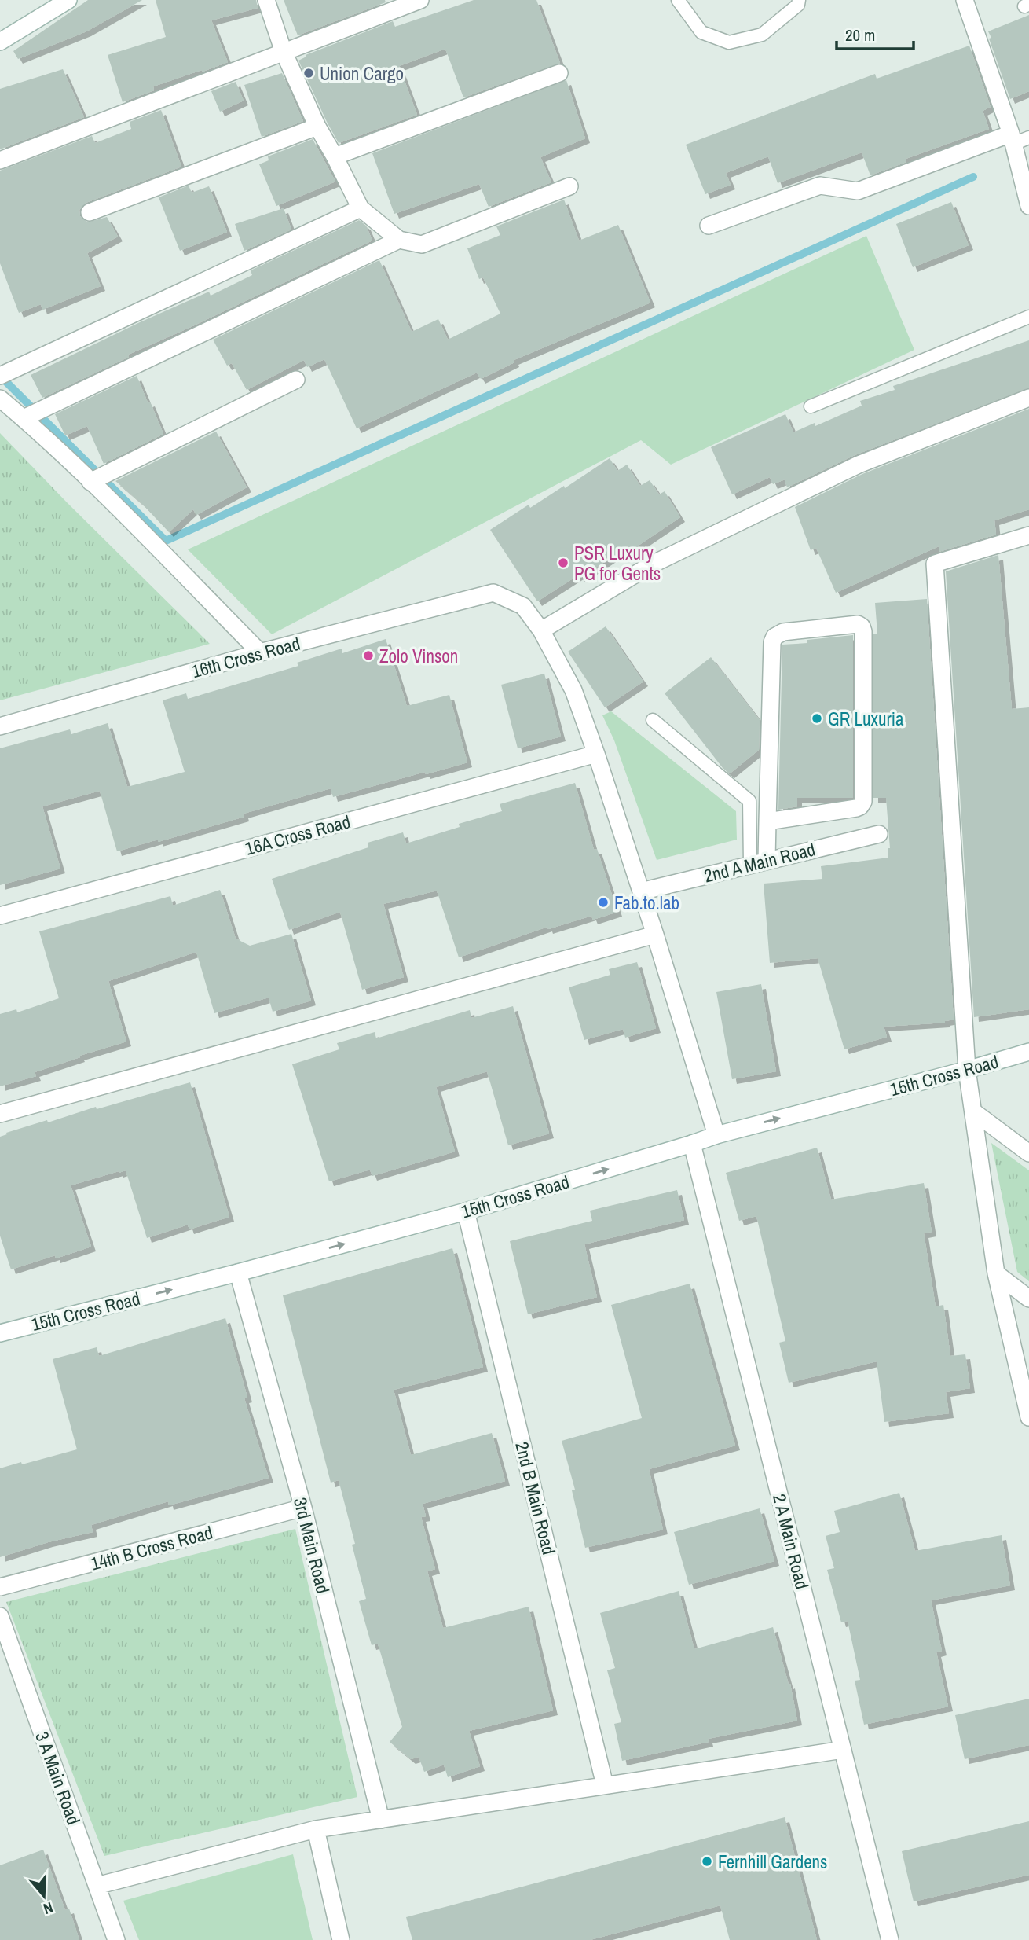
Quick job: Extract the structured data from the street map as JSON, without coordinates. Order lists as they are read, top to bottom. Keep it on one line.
{"streets":{"street":["16th Cross Road","16A Cross Road","2nd A Main Road","15th Cross Road","2nd B Main Road","2 A Main Road","3rd Main Road","14th B Cross Road","3 A Main Road"]},"crossings":[["15th Cross Road","2nd B Main Road"],["15th Cross Road","2 A Main Road"],["15th Cross Road","3rd Main Road"],["3rd Main Road","14th B Cross Road"]],"one_way":["15th Cross Road"],"places":["Union Cargo","PSR Luxury PG for Gents","Zolo Vinson","GR Luxuria","Fab.to.lab","Fernhill Gardens"],"scale_bar":"20 m","north":"bottom"}
